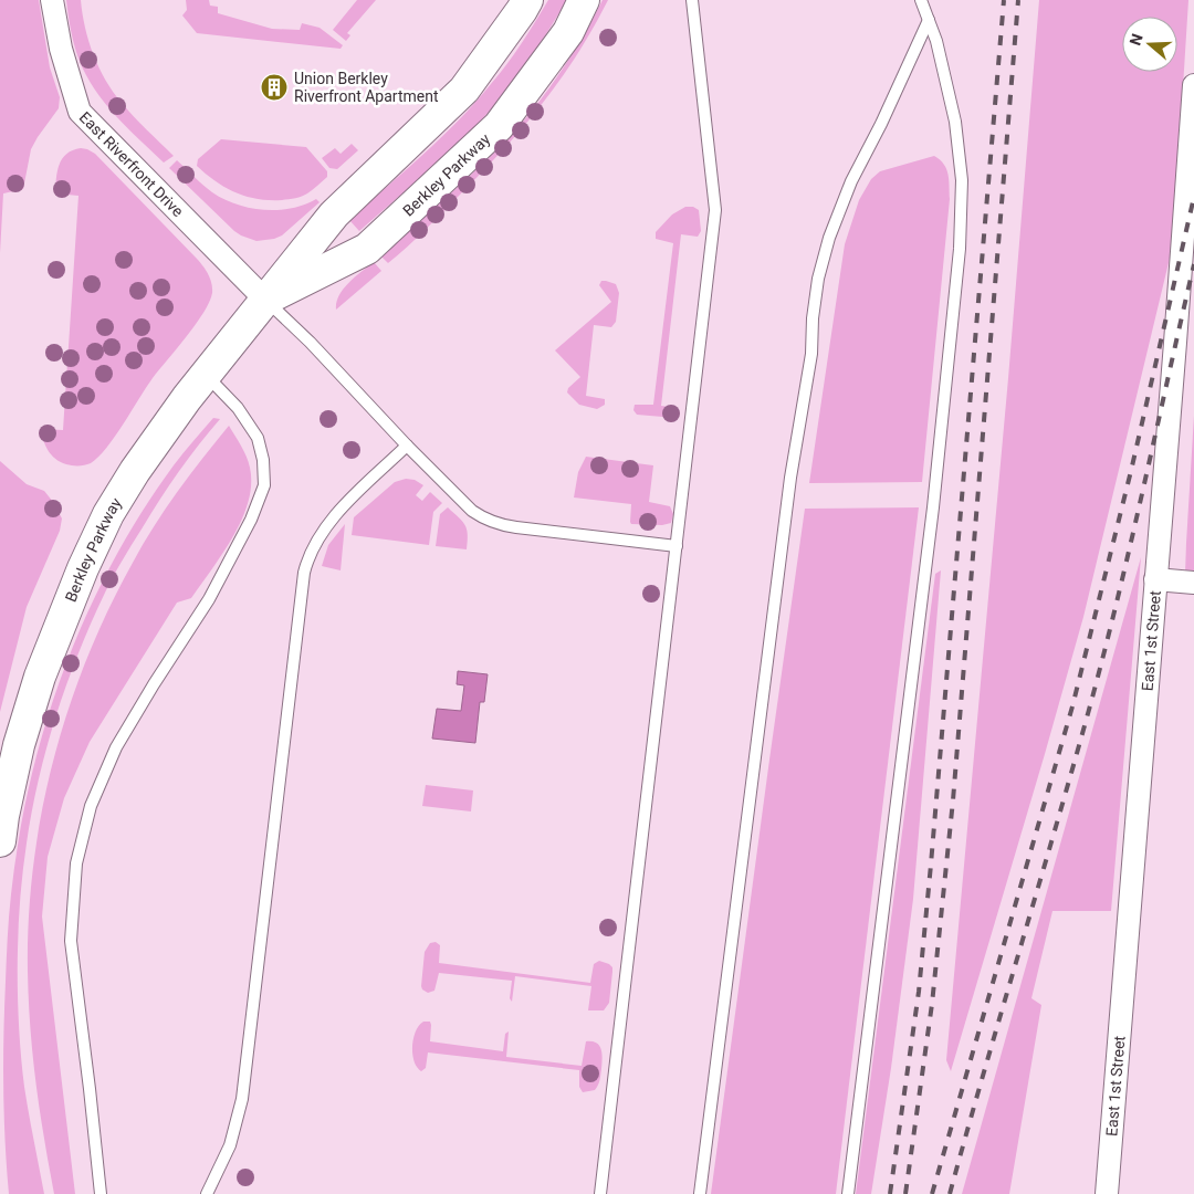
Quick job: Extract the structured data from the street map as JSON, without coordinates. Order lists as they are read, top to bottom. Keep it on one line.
{"streets":{"main road":["Berkley Parkway"],"street":["East Riverfront Drive","East 1st Street"]},"crossings":[["East Riverfront Drive","Berkley Parkway"]],"places":{"building":["Union Berkley Riverfront Apartment"]},"north":"left"}
